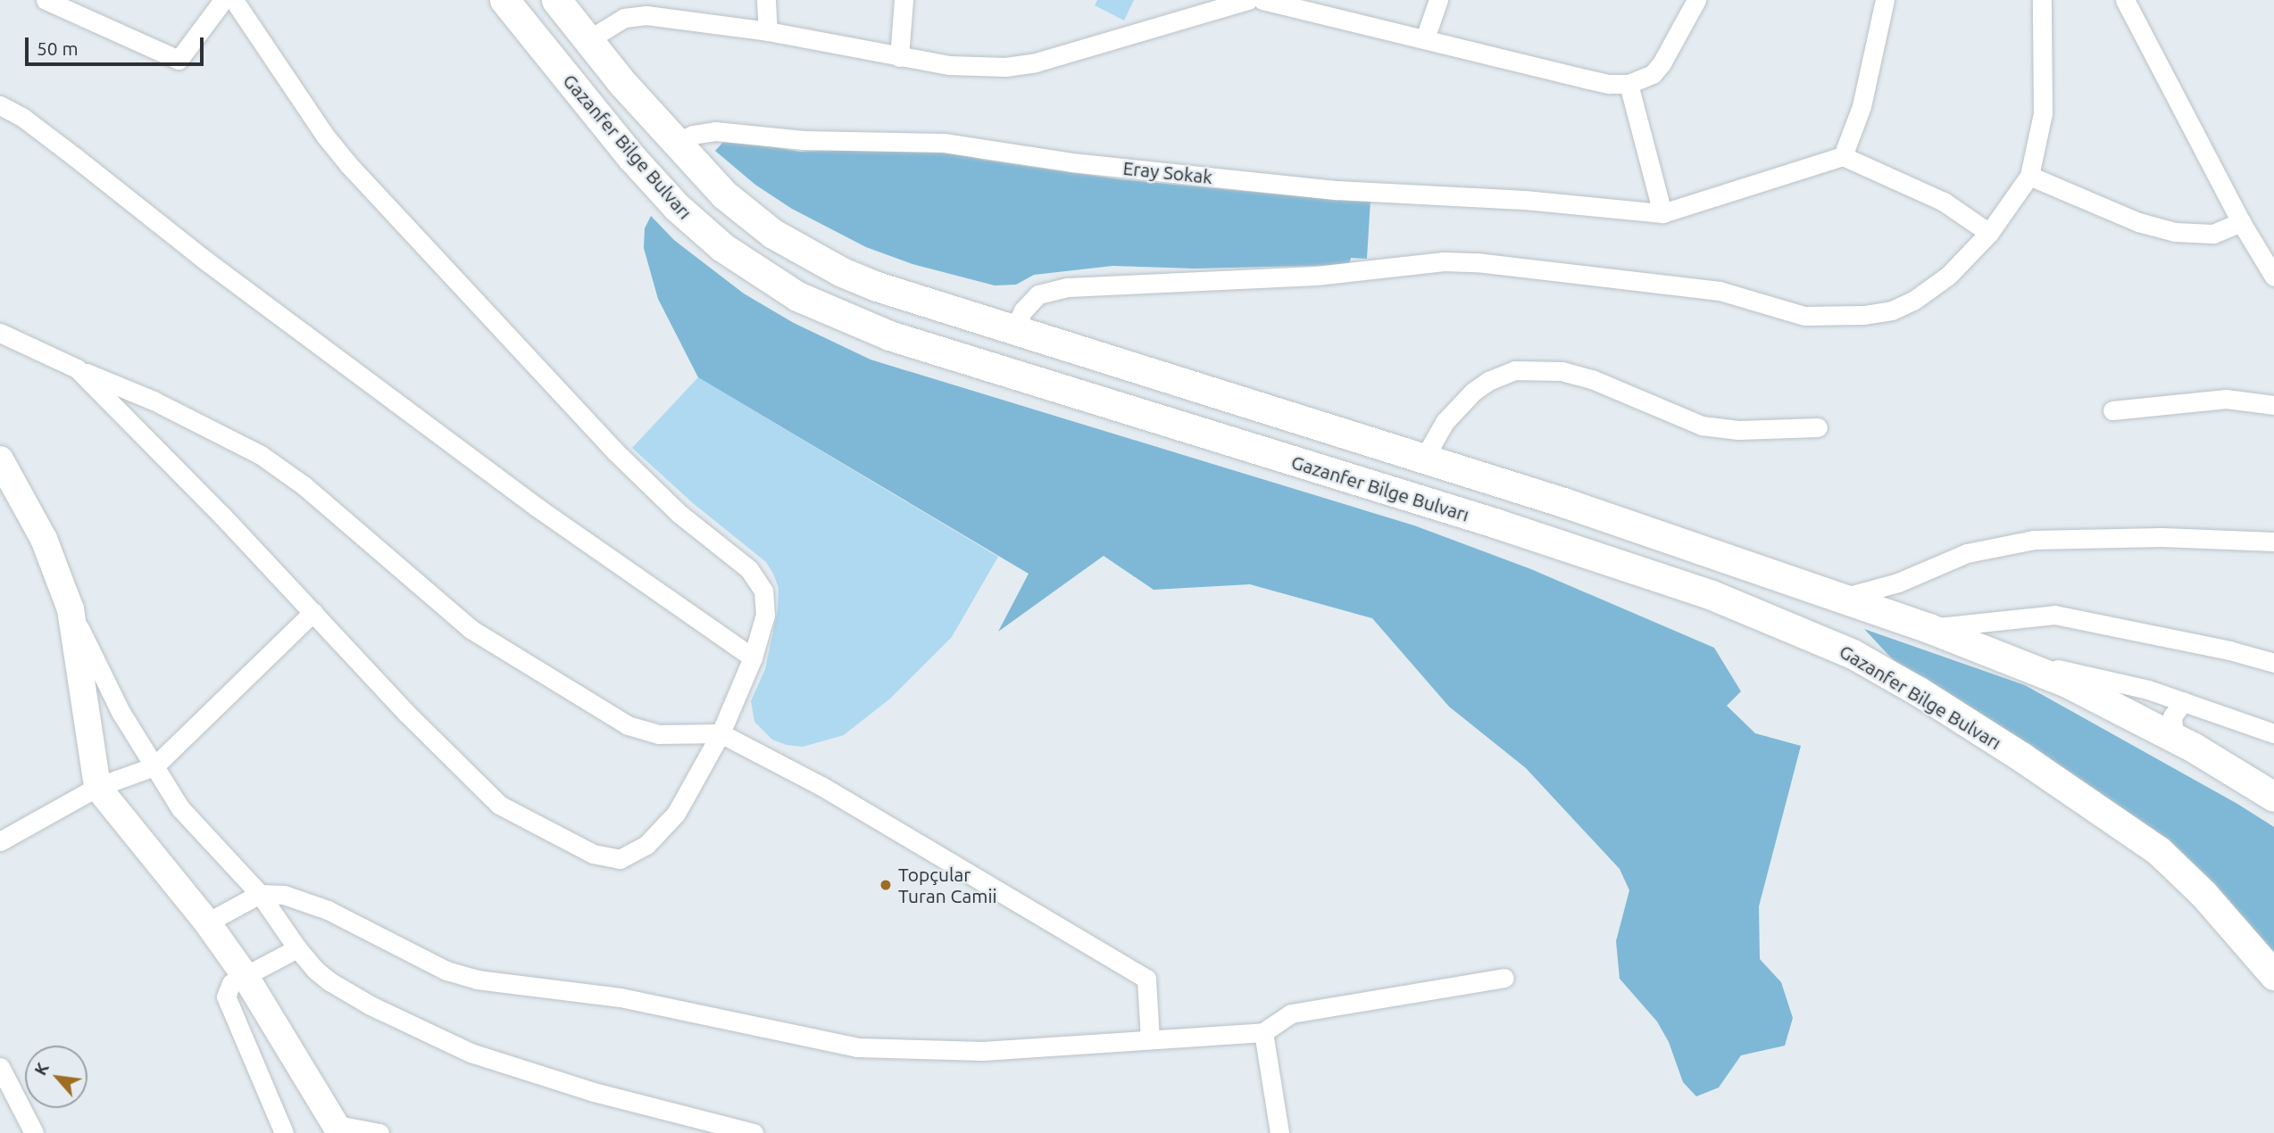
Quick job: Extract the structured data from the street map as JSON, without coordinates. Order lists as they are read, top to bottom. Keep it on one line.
{"streets":{"main road":["Gazanfer Bilge Bulvarı"],"street":["Eray Sokak"]},"crossings":[["Gazanfer Bilge Bulvarı","Eray Sokak"]],"places":["Topçular Turan Camii"],"scale_bar":"50 m","north":"top left"}
